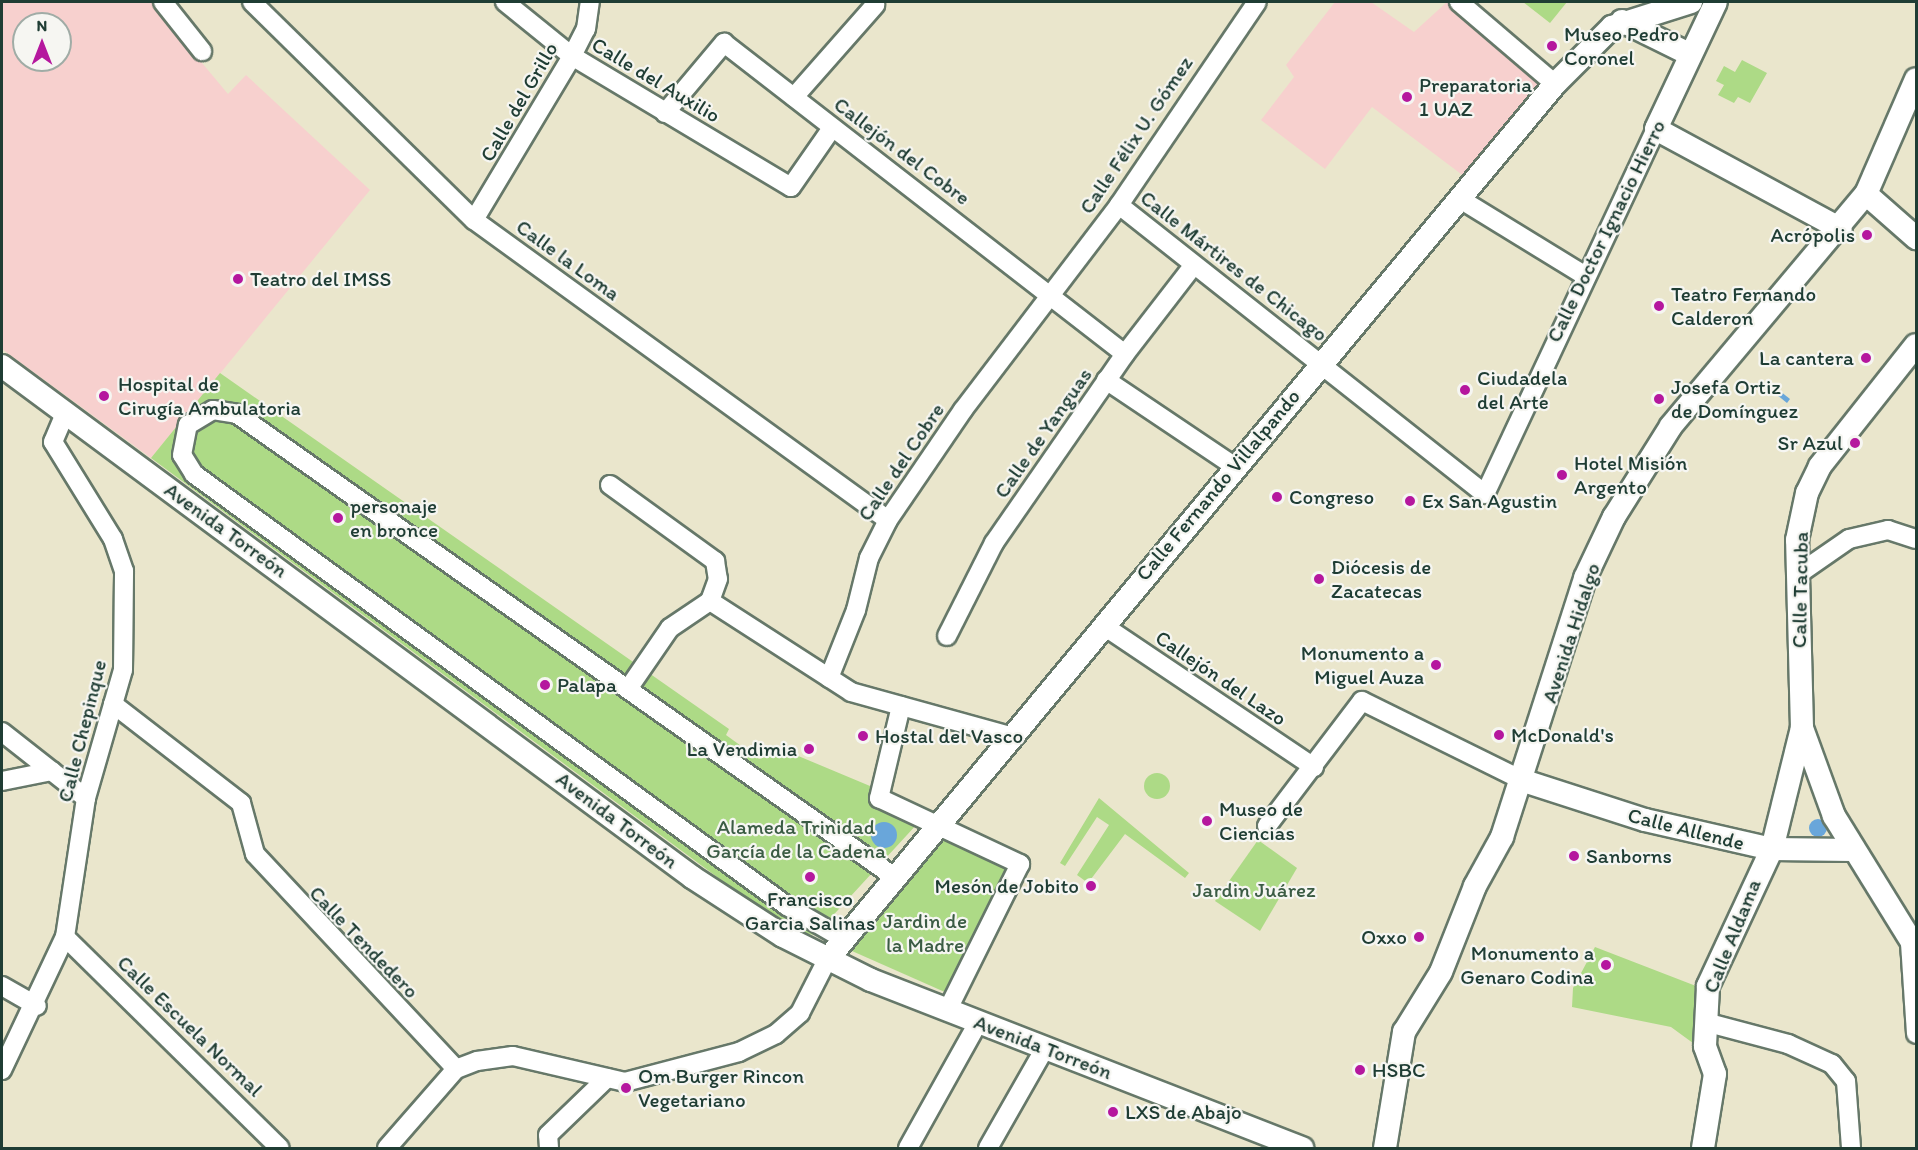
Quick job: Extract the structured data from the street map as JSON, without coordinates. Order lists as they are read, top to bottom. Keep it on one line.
{"streets":{"street":["Calle del Auxilio","Calle del Grillo","Calle Félix U. Gómez","Callejón del Cobre","Calle Doctor Ignacio Hierro","Calle la Loma","Calle Mártires de Chicago","Calle de Yanguas","Calle del Cobre","Calle Fernando Villalpando","Avenida Torreón","Calle Tacuba","Avenida Hidalgo","Callejón del Lazo","Calle Chepinque","Calle Allende","Calle Aldama","Calle Tendedero","Calle Escuela Normal"]},"crossings":[["Calle del Auxilio","Calle del Grillo"],["Calle del Auxilio","Callejón del Cobre"],["Calle del Grillo","Calle la Loma"],["Calle Félix U. Gómez","Callejón del Cobre"],["Calle Félix U. Gómez","Calle Mártires de Chicago"],["Calle Félix U. Gómez","Calle del Cobre"],["Callejón del Cobre","Calle de Yanguas"],["Callejón del Cobre","Calle del Cobre"],["Calle Doctor Ignacio Hierro","Calle Mártires de Chicago"],["Calle la Loma","Calle del Cobre"],["Calle Mártires de Chicago","Calle de Yanguas"],["Calle Mártires de Chicago","Calle Fernando Villalpando"],["Calle Fernando Villalpando","Avenida Torreón"],["Calle Fernando Villalpando","Callejón del Lazo"],["Avenida Torreón","Calle Chepinque"],["Calle Tacuba","Calle Aldama"],["Avenida Hidalgo","Calle Allende"],["Calle Chepinque","Calle Tendedero"],["Calle Chepinque","Calle Escuela Normal"],["Calle Allende","Calle Aldama"]],"parks":["Alameda Trinidad García de la Cadena","Jardin Juárez","Jardin de la Madre"],"places":["Museo Pedro Coronel","Preparatoria 1 UAZ","Acrópolis","Teatro del IMSS","Teatro Fernando Calderon","La cantera","Ciudadela del Arte","Hospital de Cirugía Ambulatoria","Josefa Ortiz de Domínguez","Sr Azul","Hotel Misión Argento","Congreso","Ex San Agustin","personaje en bronce","Diócesis de Zacatecas","Monumento a Miguel Auza","Palapa","McDonald's","Hostal del Vasco","La Vendimia","Museo de Ciencias","Sanborns","Francisco Garcia Salinas","Mesón de Jobito","Oxxo","Monumento a Genaro Codina","HSBC","Om Burger Rincon Vegetariano","LXS de Abajo"],"north":"top"}
